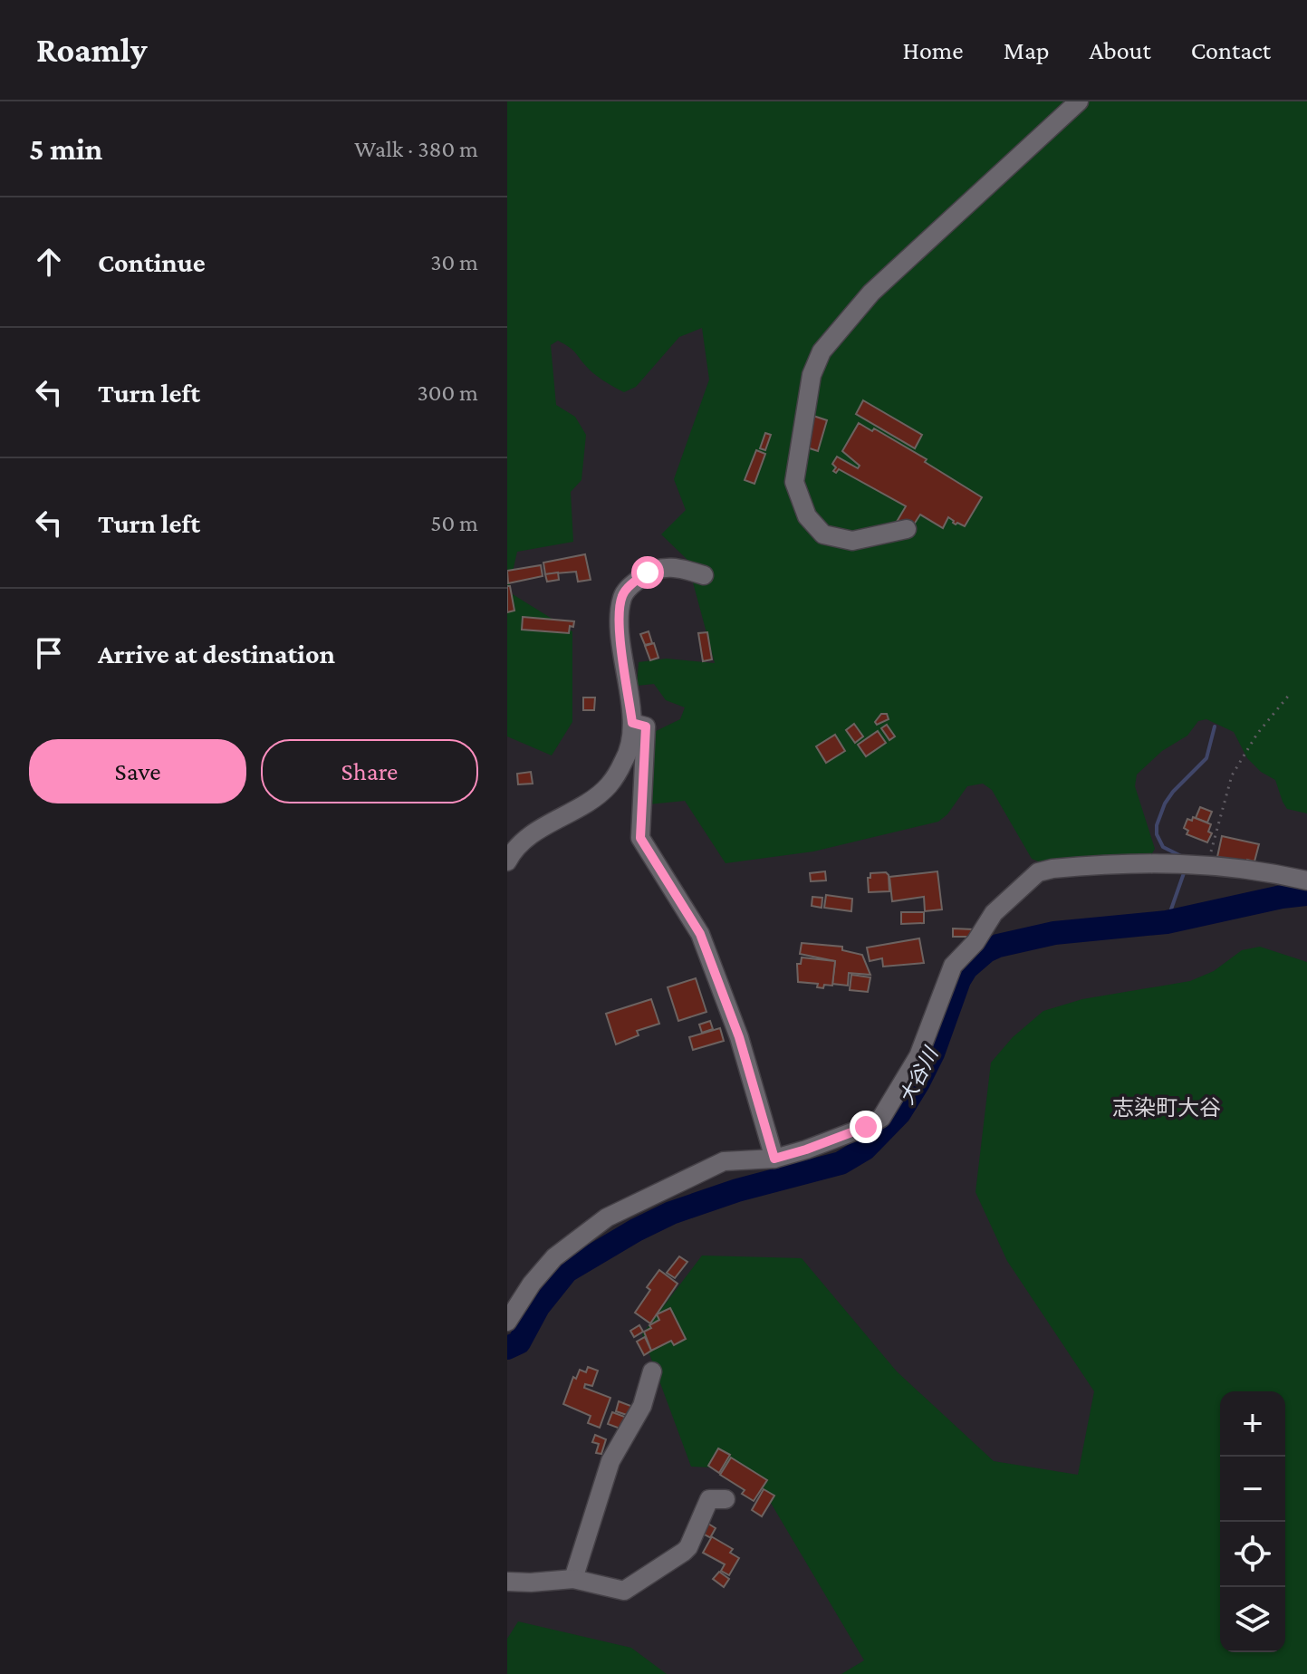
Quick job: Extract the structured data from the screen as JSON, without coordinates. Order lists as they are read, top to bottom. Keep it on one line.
{"districts":["志染町大谷"],"water":["大谷川"],"page":{"header":"Roamly","nav":["Home","Map","About","Contact"],"heading":["5 min","Walk · 380 m"],"list":[["Continue","30 m"],["Turn left","300 m"],["Turn left","50 m"],"Arrive at destination"],"buttons":["Save","Share"],"map_buttons":["+","−"]}}
